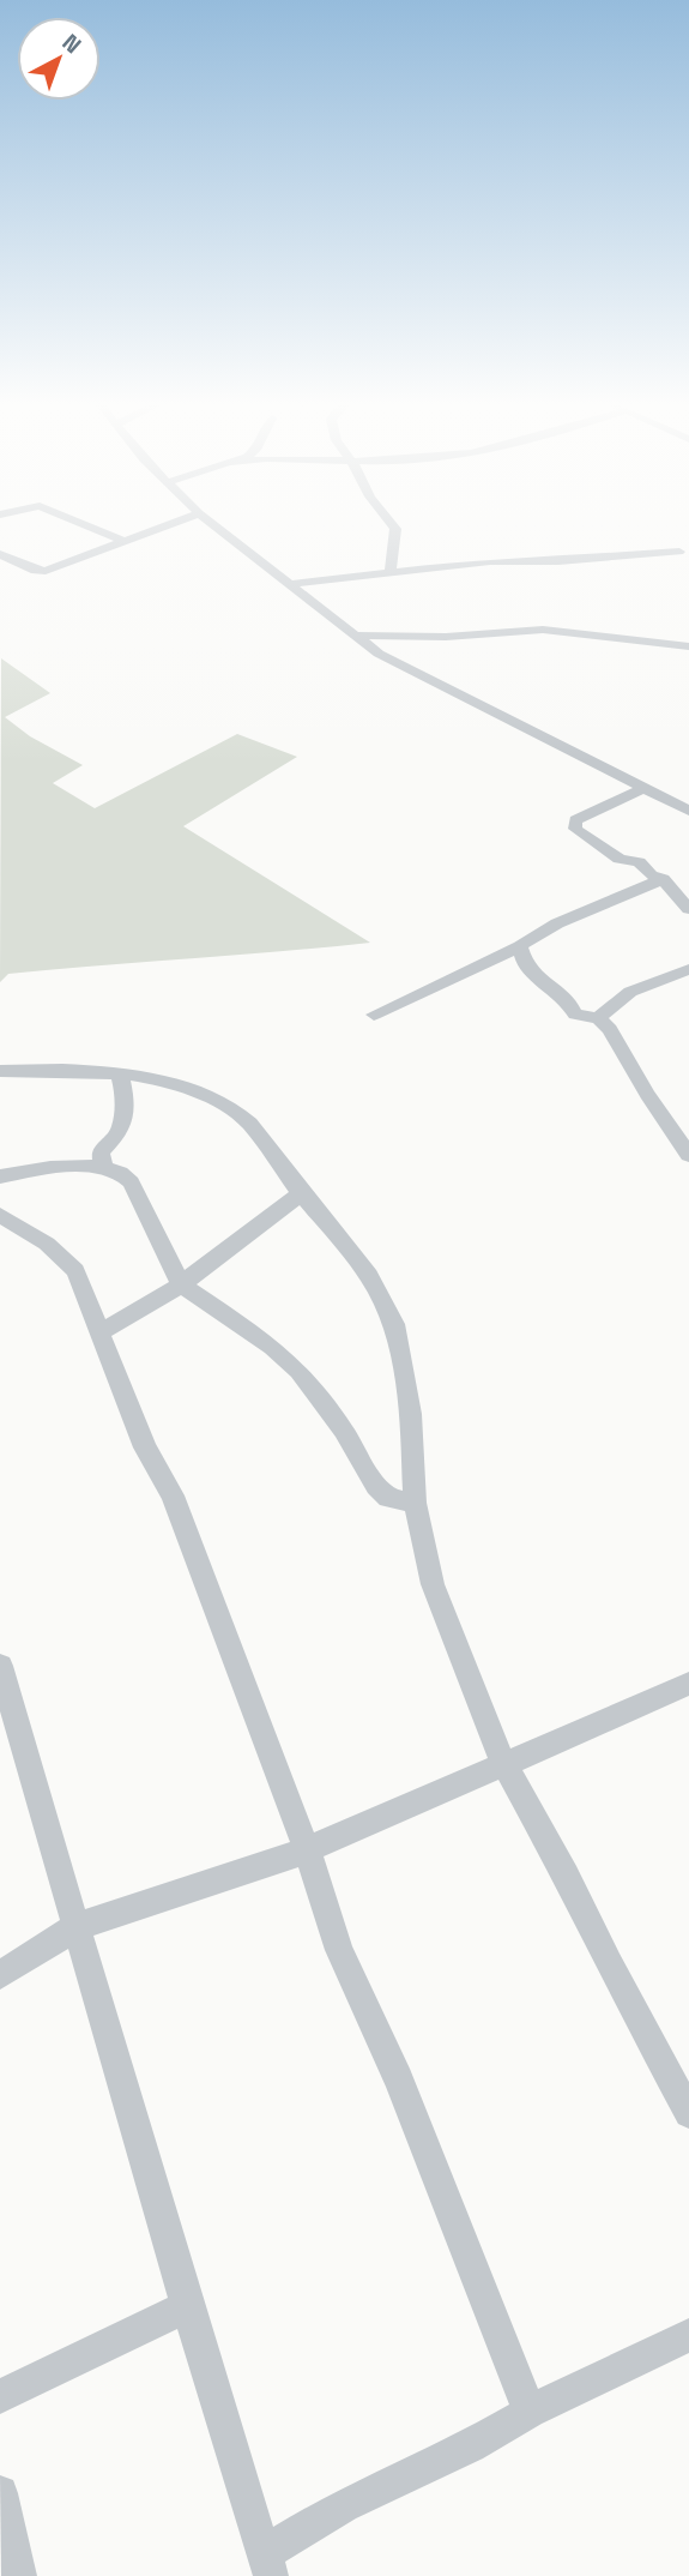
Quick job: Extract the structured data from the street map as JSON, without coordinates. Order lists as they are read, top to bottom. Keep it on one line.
{"north":"top right"}
